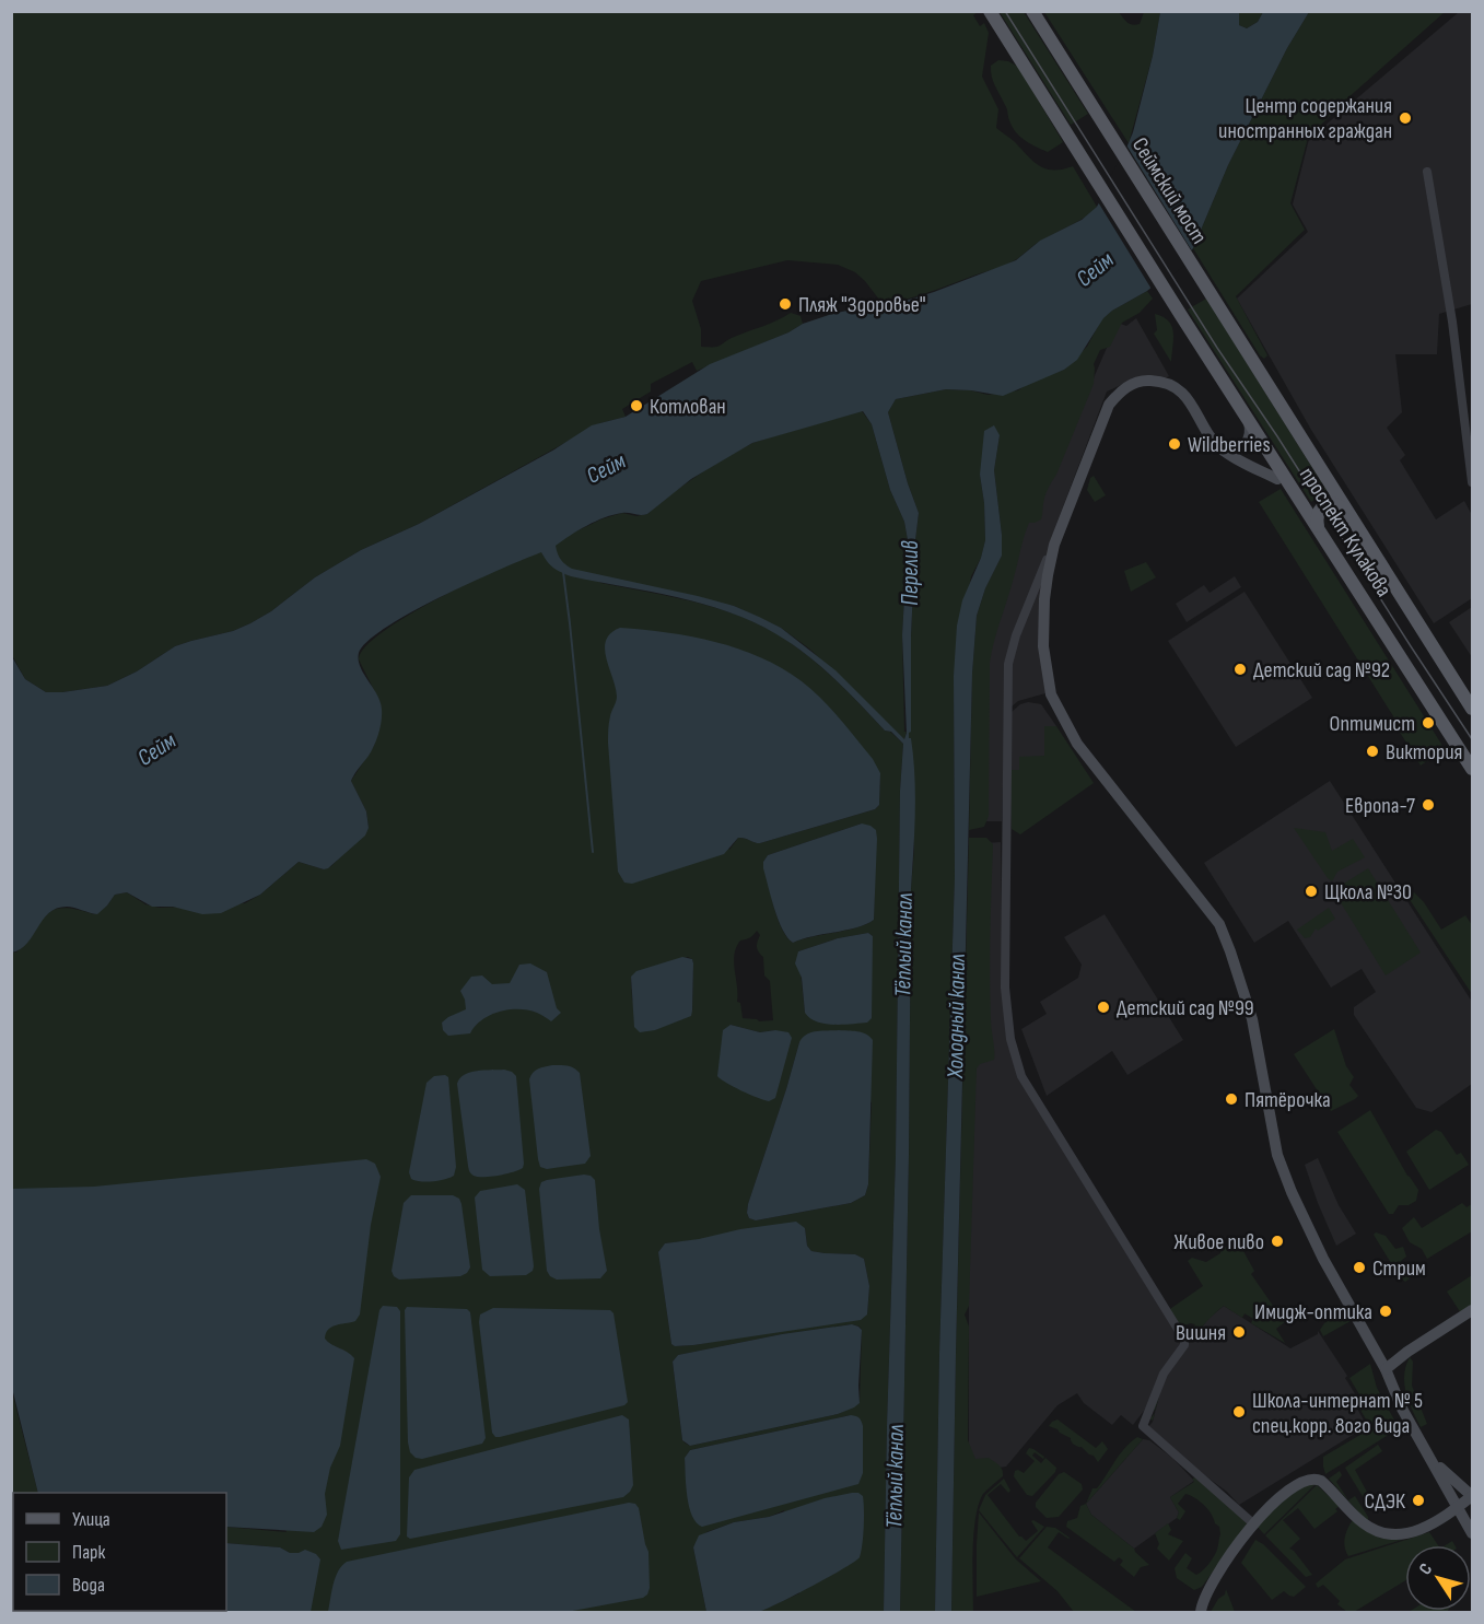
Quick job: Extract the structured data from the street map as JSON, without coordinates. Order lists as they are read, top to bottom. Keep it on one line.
{"streets":{"main road":["Сеймский мост","проспект Кулакова"]},"crossings":[["Сеймский мост","проспект Кулакова"]],"water":["Сейм","Перелив","Тёплый канал","Холодный канал"],"places":["Центр содержания иностранных граждан","Пляж \"Здоровье\"","Котлован","Wildberries","Детский сад №92","Оптимист","Виктория","Европа-7","Щкола №30","Детский сад №99","Пятёрочка","Живое пиво","Стрим","Имидж-оптика","Вишня","Школа-интернат № 5 спец.корр. 8ого вида","СДЭК"],"legend":["Улица","Парк","Вода"],"north":"top left"}
